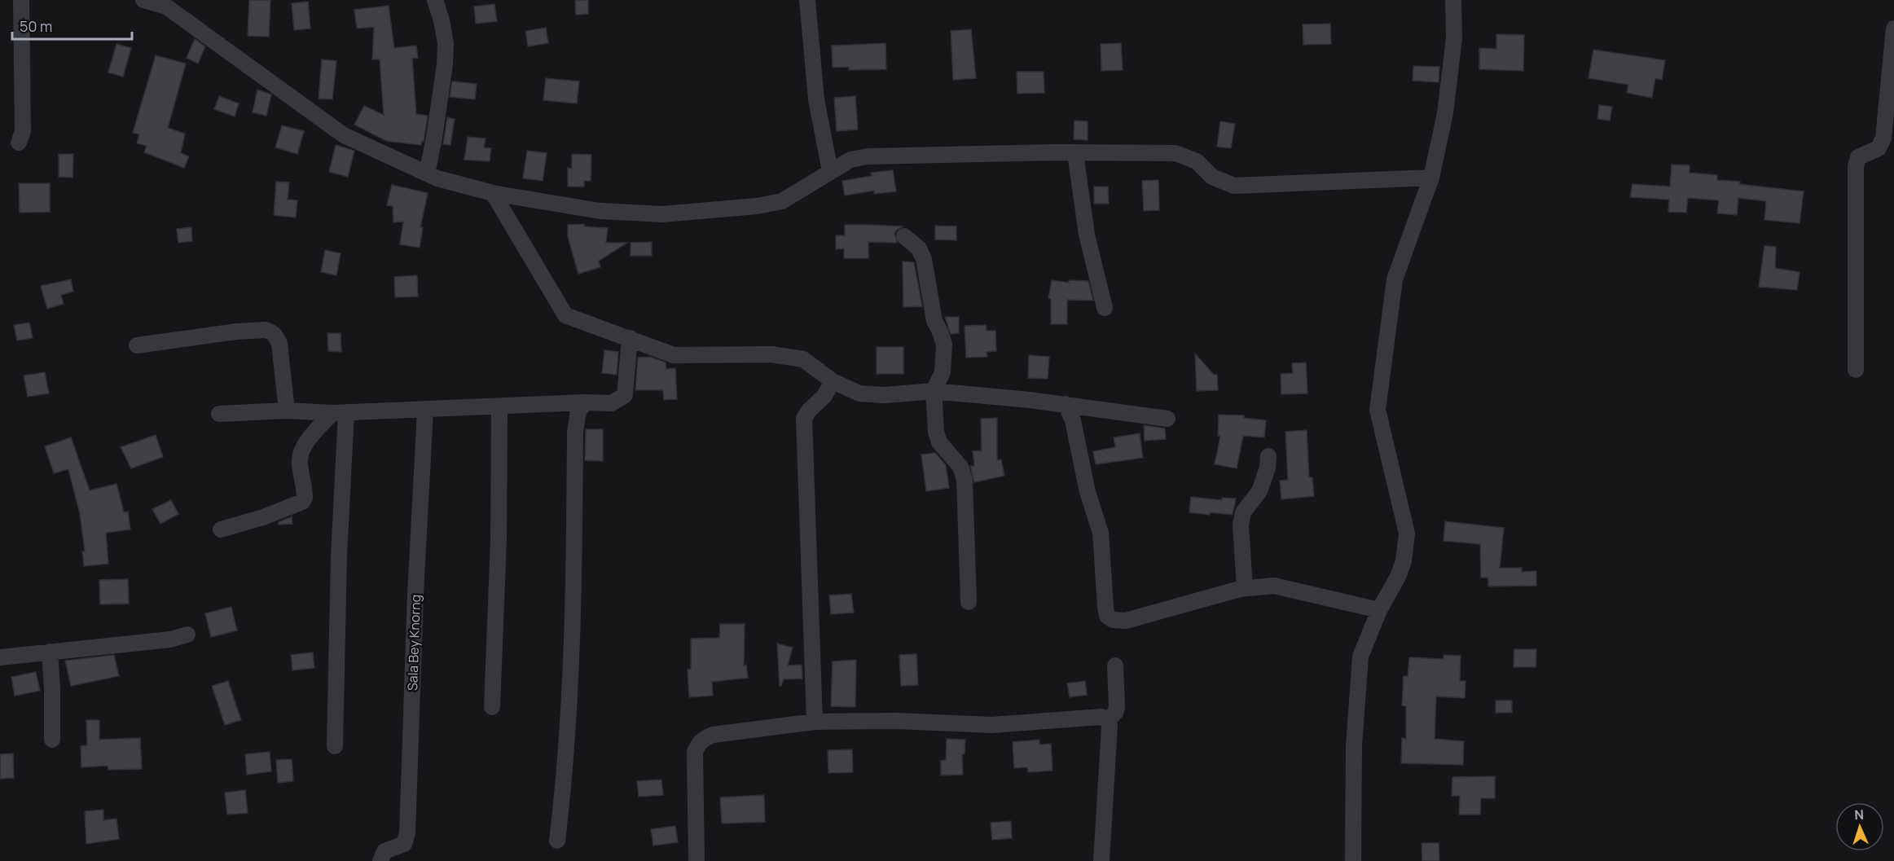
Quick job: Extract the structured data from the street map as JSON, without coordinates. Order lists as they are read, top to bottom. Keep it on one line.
{"streets":{"street":["Sala Bey Knorng"]},"scale_bar":"50 m","north":"top"}
